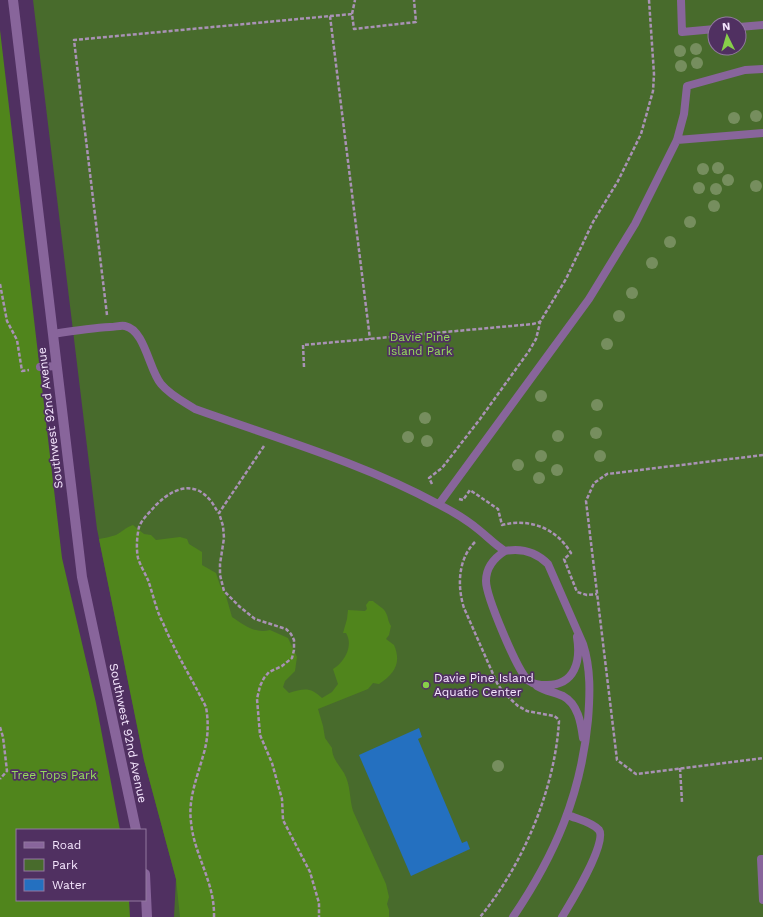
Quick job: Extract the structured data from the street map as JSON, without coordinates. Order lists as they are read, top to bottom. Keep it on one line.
{"streets":{"street":["Southwest 92nd Avenue"]},"parks":["Davie Pine Island Park","Tree Tops Park"],"places":["Davie Pine Island Aquatic Center"],"legend":["Road","Park","Water"],"north":"top"}
